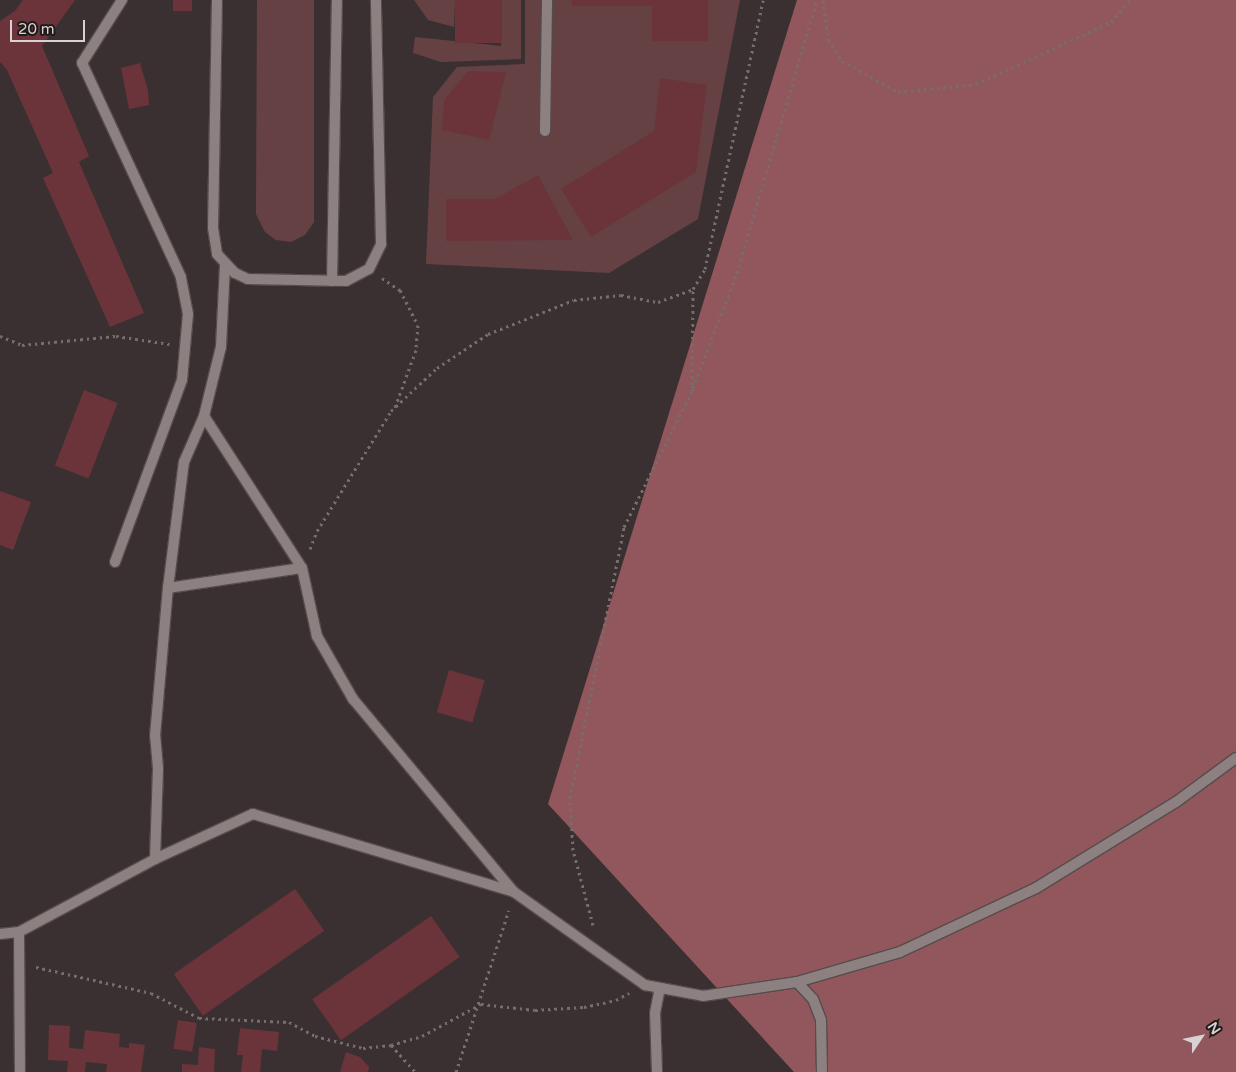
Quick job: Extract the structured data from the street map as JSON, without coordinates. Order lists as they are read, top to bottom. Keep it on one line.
{"scale_bar":"20 m","north":"top right"}
